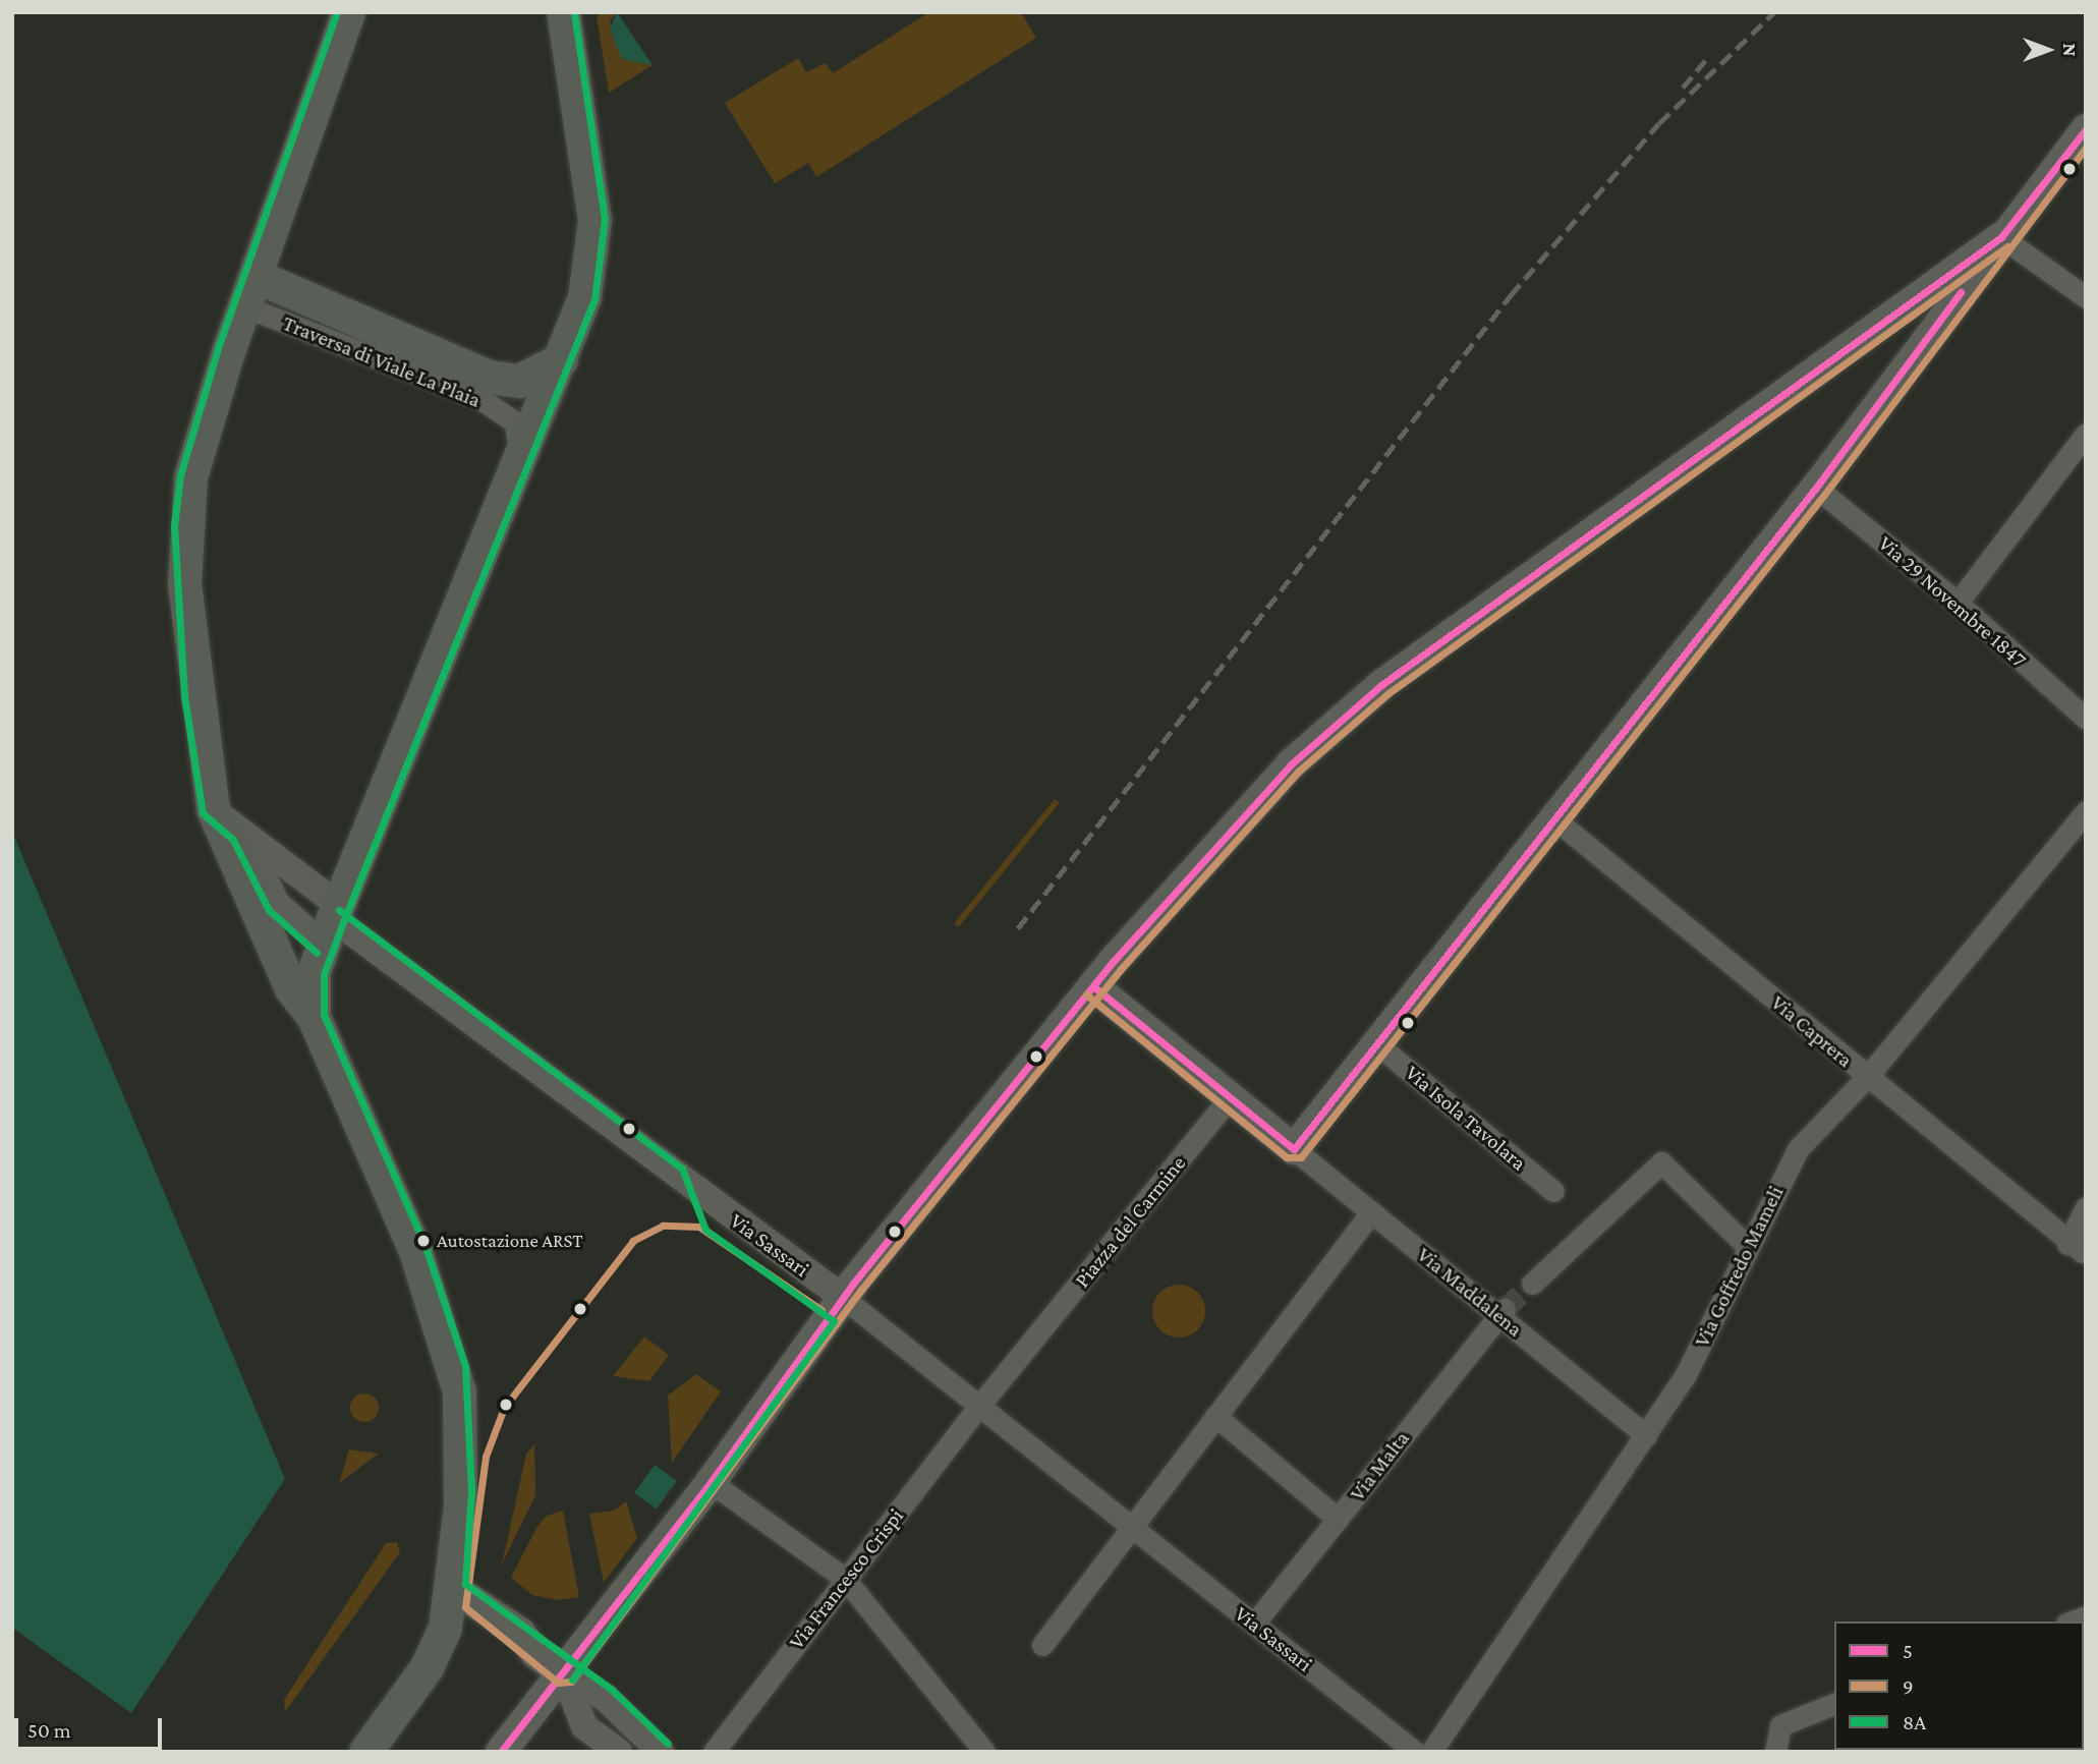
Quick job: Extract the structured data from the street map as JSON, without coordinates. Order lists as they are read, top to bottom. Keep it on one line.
{"streets":{"main road":["Traversa di Viale La Plaia"],"street":["Via 29 Novembre 1847","Via Caprera","Via Isola Tavolara","Piazza del Carmine","Via Sassari","Via Goffredo Mameli","Via Maddalena","Via Malta","Via Francesco Crispi"]},"crossings":[["Via Caprera","Via Goffredo Mameli"],["Piazza del Carmine","Via Sassari"],["Piazza del Carmine","Via Francesco Crispi"],["Via Sassari","Via Malta"],["Via Sassari","Via Francesco Crispi"],["Via Goffredo Mameli","Via Maddalena"],["Via Maddalena","Via Malta"]],"places":["Autostazione ARST"],"lines":["transit line 8A","transit line 5","transit line 9"],"legend":["5","9","8A"],"scale_bar":"50 m","north":"right"}
